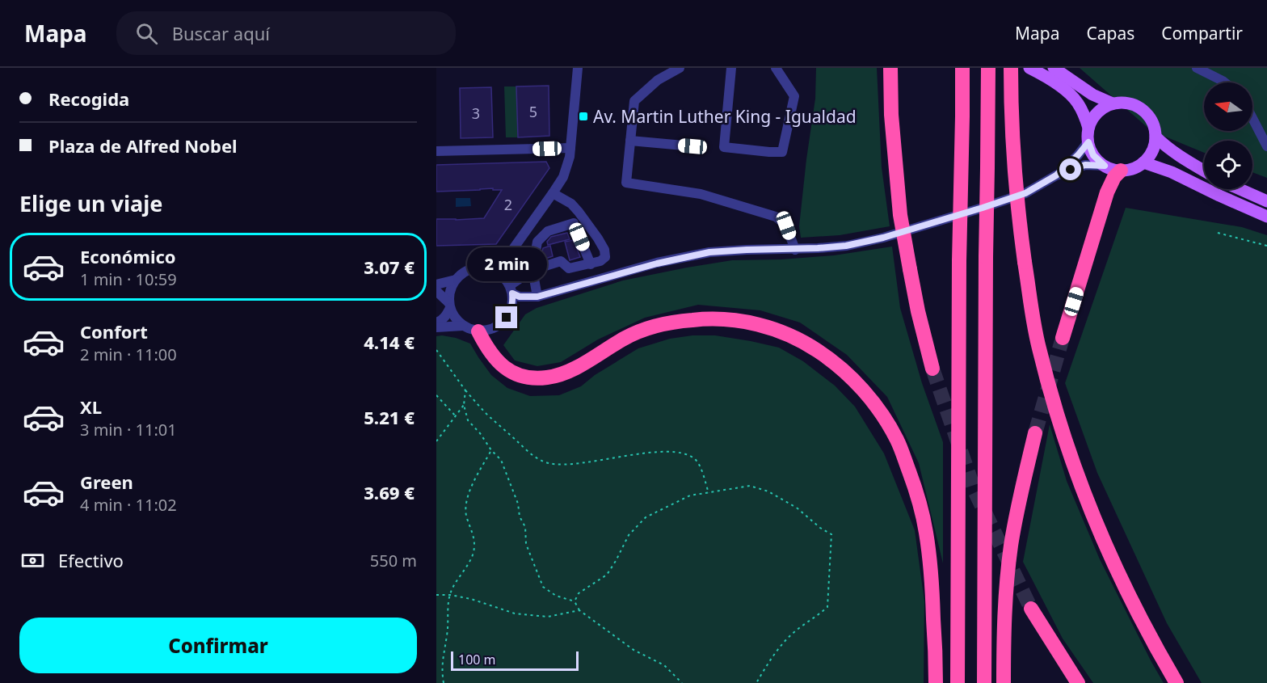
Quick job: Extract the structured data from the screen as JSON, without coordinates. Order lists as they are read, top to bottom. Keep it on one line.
{"places":{"transit":["Av. Martin Luther King - Igualdad"]},"house_numbers":["5","3","2"],"scale_bar":"100 m","north":"left","page":{"header":"Mapa","search":"Buscar aquí","nav":["Mapa","Capas","Compartir"],"banner":["Recogida","Plaza de Alfred Nobel"],"heading":"Elige un viaje","list":[{"name":"Económico","note":"1 min · 10:59","value":"3.07 €"},{"name":"Confort","note":"2 min · 11:00","value":"4.14 €"},{"name":"XL","note":"3 min · 11:01","value":"5.21 €"},{"name":"Green","note":"4 min · 11:02","value":"3.69 €"}],"bubble":"2 min","pay":["Efectivo","550 m"],"buttons":"Confirmar","scale":"100 m"}}
